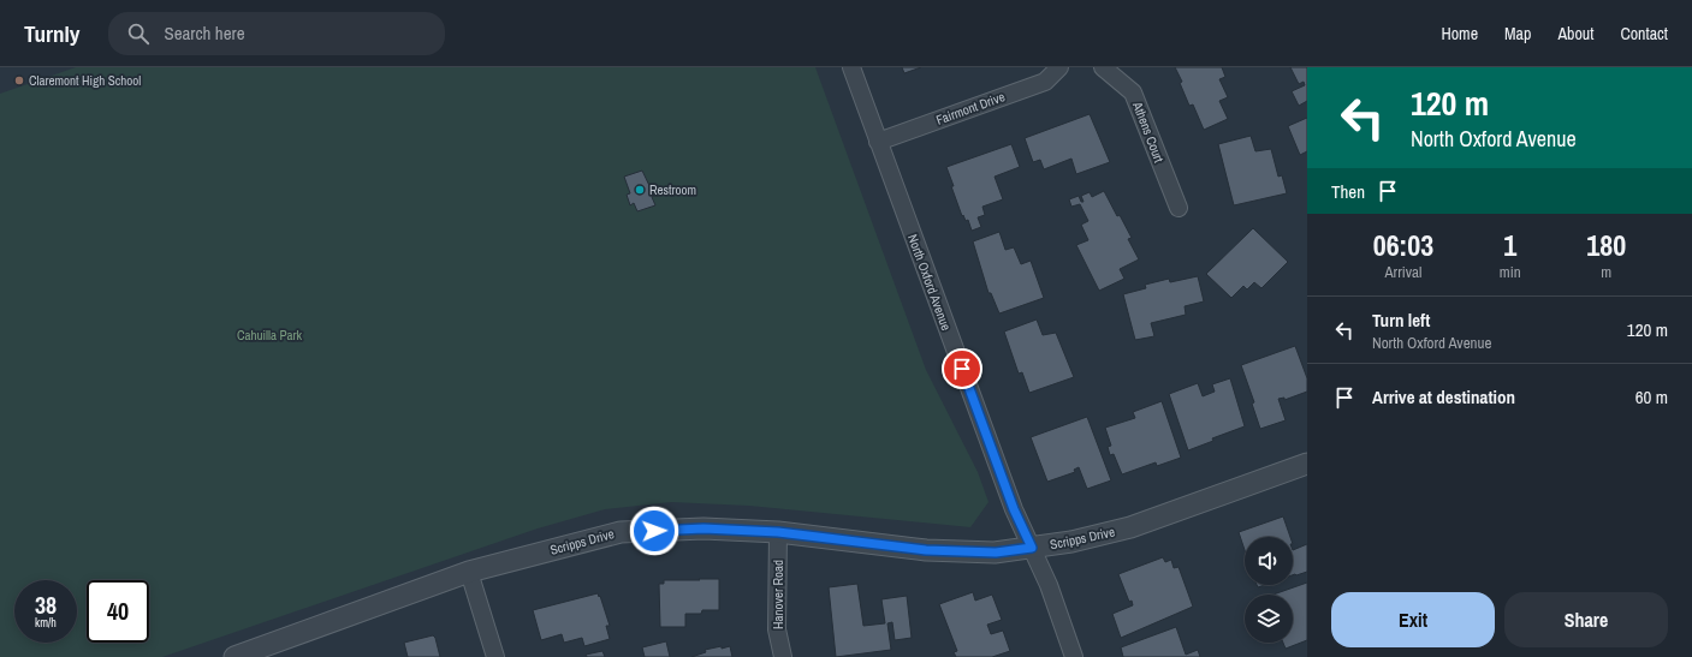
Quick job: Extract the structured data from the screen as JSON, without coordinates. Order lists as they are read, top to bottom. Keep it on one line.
{"streets":{"street":["Fairmont Drive","Athens Court","North Oxford Avenue","Scripps Drive","Hanover Road"]},"crossings":[["Fairmont Drive","North Oxford Avenue"],["North Oxford Avenue","Scripps Drive"],["Scripps Drive","Hanover Road"]],"parks":["Cahuilla Park"],"places":["Claremont High School","Restroom"],"page":{"header":"Turnly","search":"Search here","nav":["Home","Map","About","Contact"],"turn":["120 m","North Oxford Avenue"],"then":"Then","eta":["06:03","Arrival","1","min","180","m"],"list":[{"name":"Turn left","note":"North Oxford Avenue","value":"120 m"},{"name":"Arrive at destination","value":"60 m"}],"speed":"38 km/h","limit":"40","buttons":["Exit","Share"]}}
